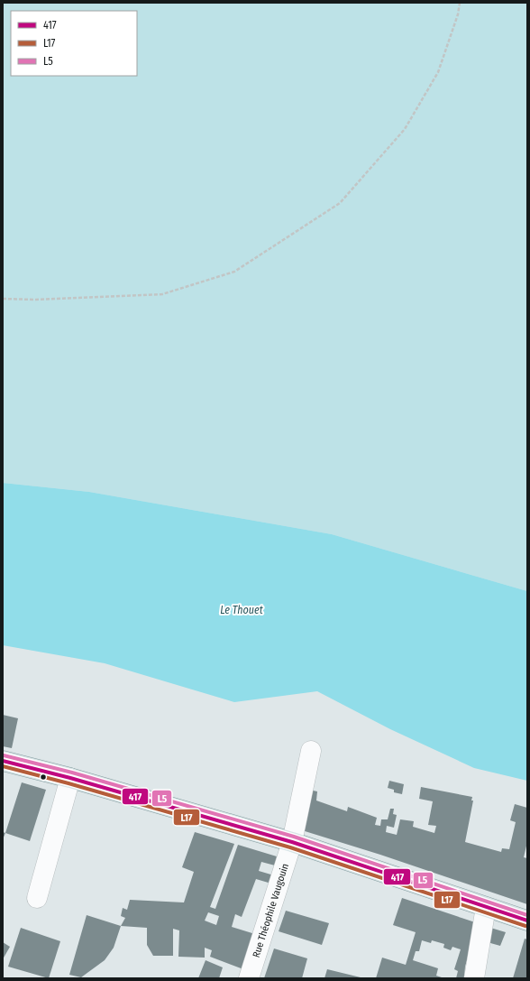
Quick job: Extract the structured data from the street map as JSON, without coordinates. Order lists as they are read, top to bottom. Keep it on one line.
{"streets":{"street":["Rue Théophile Vaugouin"]},"water":["Le Thouet"],"lines":["transit line L5","transit line 417","transit line L17"],"legend":["417","L17","L5"]}
